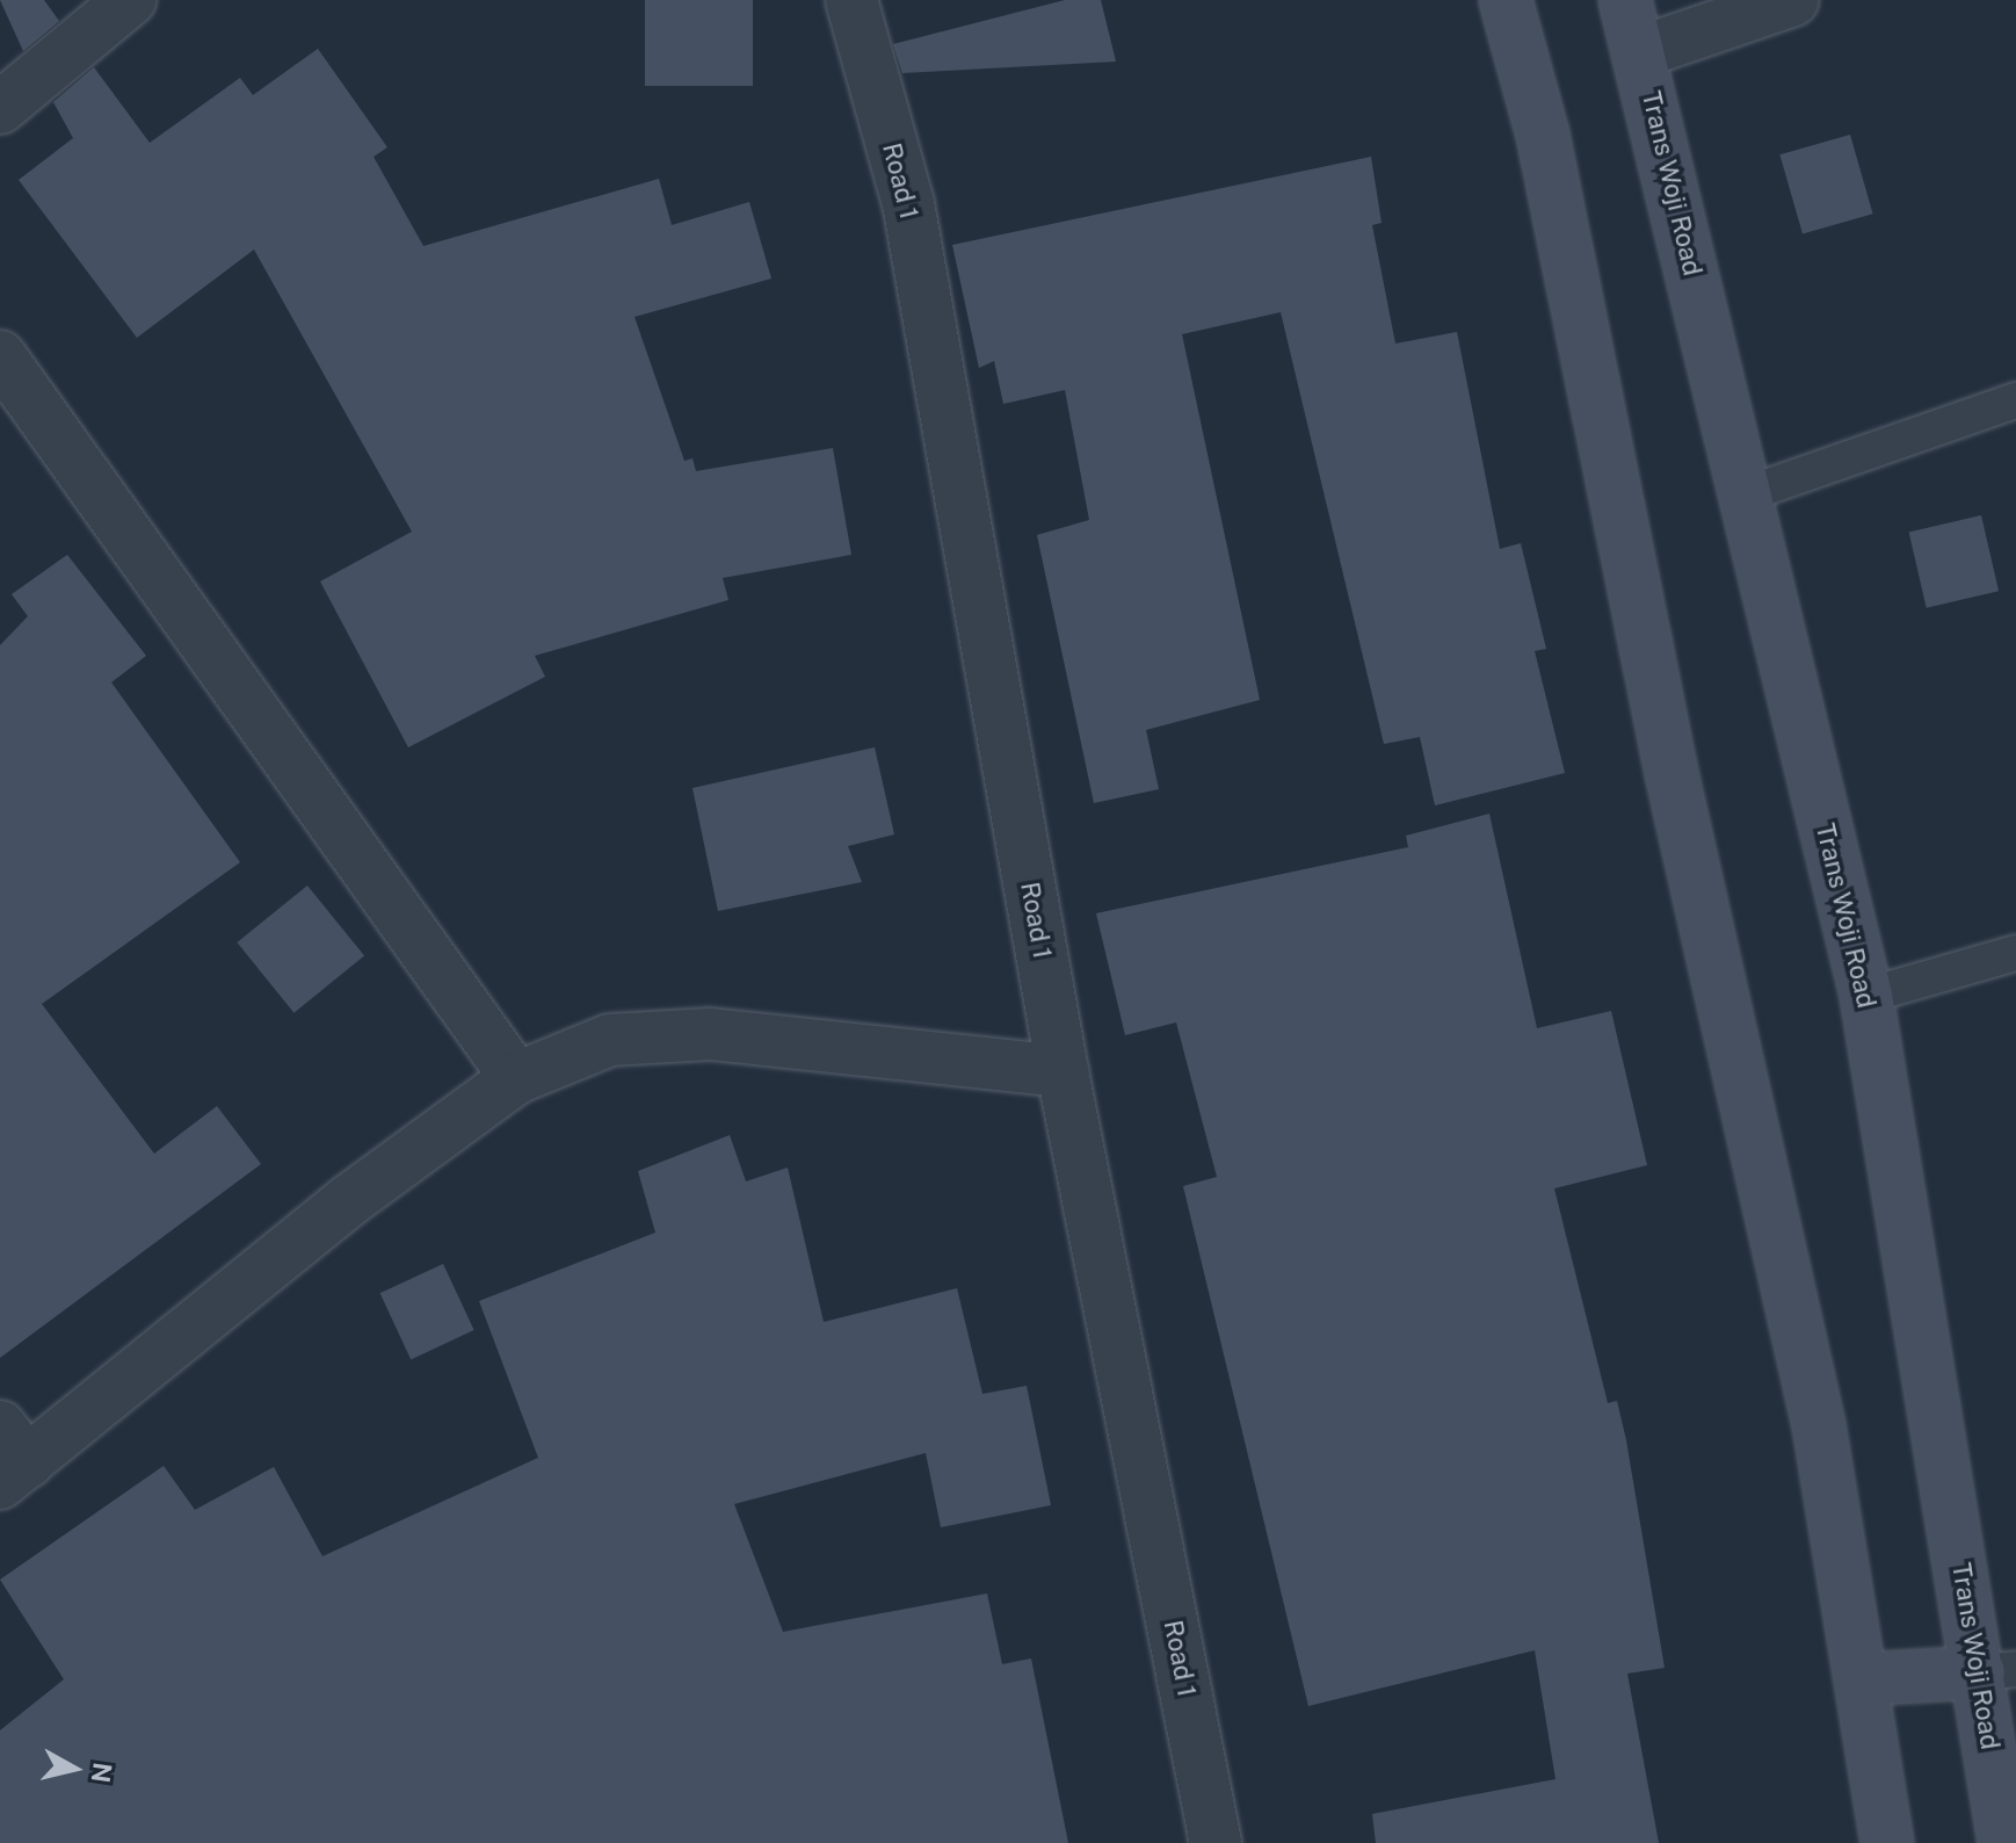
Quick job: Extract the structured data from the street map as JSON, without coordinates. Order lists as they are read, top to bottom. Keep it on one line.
{"streets":{"main road":["Trans Woji Road"],"street":["Road 1"]},"north":"right"}
